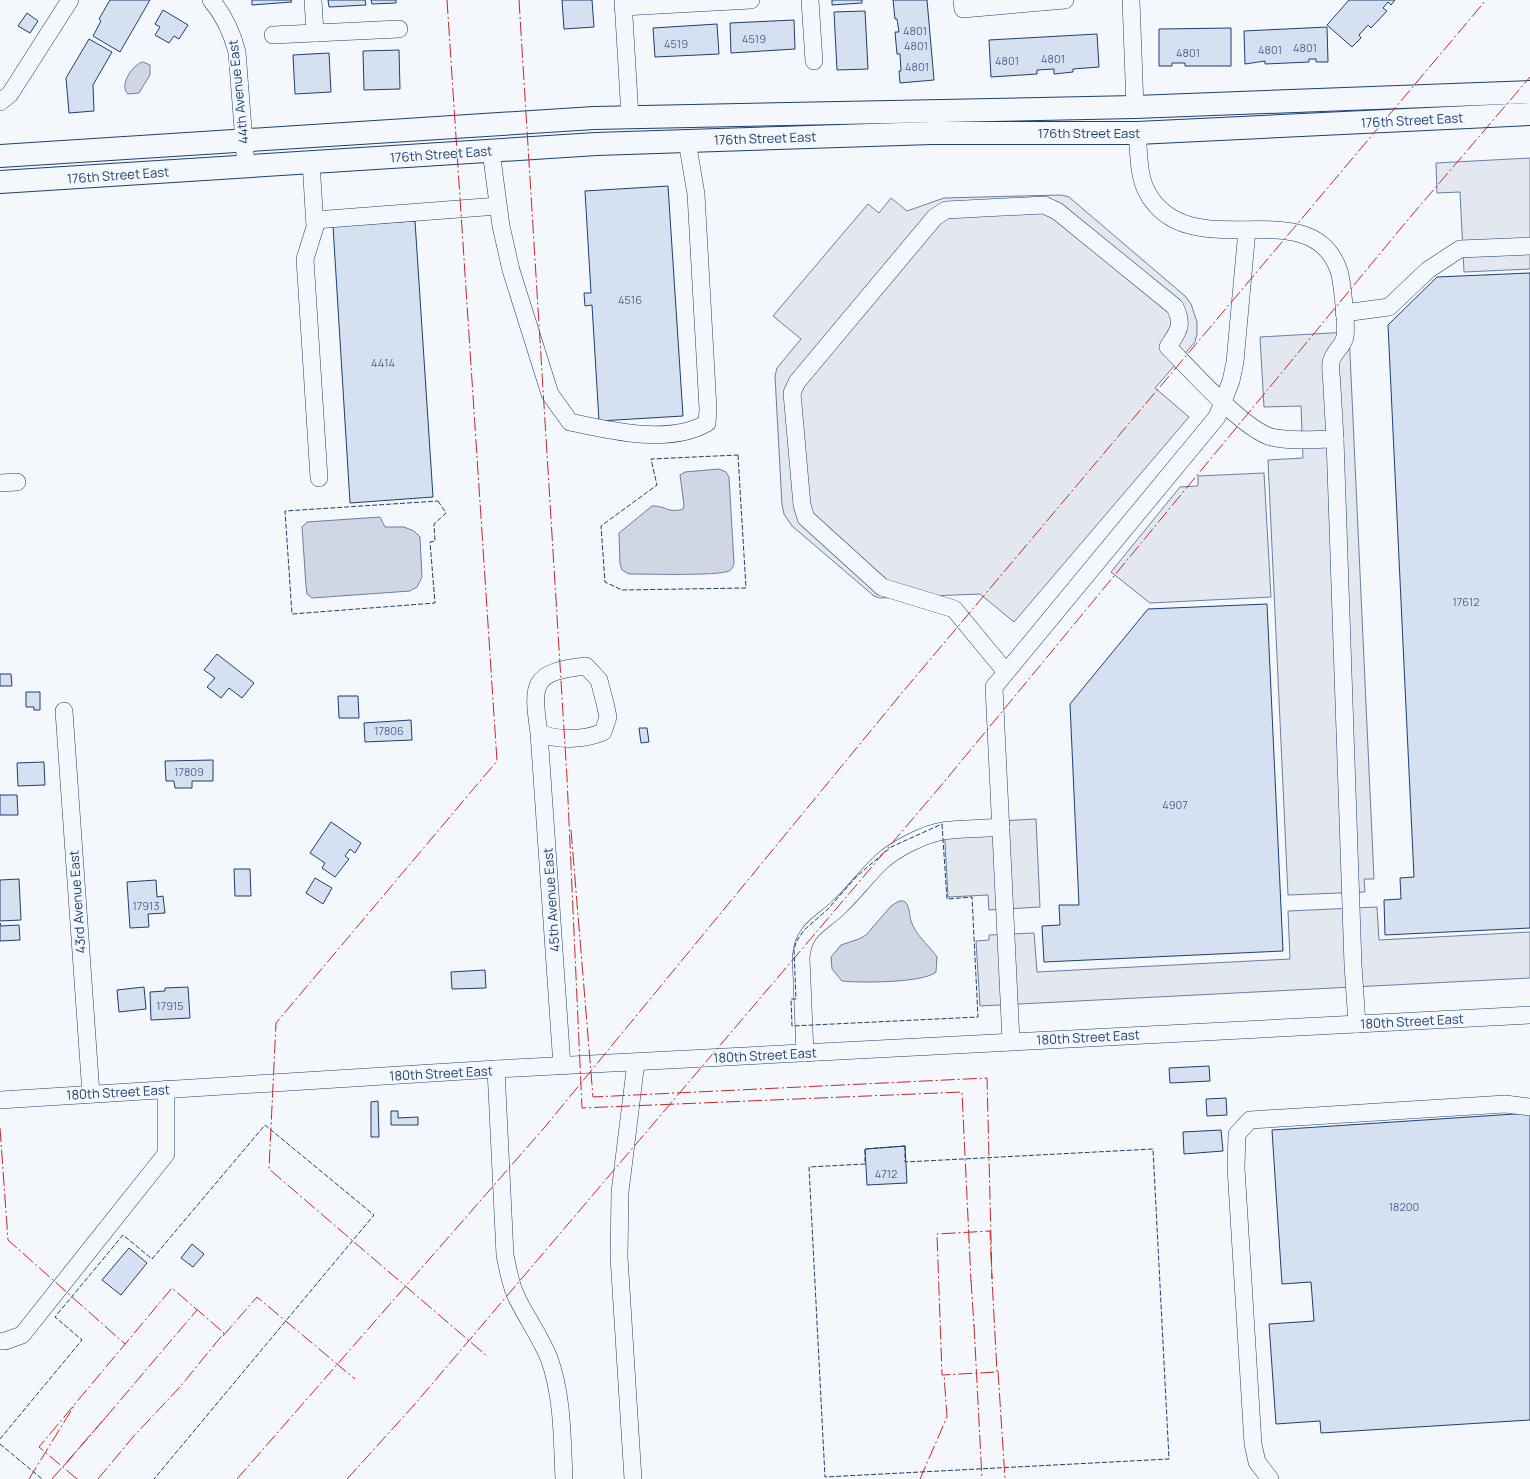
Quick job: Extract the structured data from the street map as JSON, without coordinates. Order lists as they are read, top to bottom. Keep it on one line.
{"streets":{"main road":["176th Street East"],"street":["44th Avenue East","45th Avenue East","43rd Avenue East","180th Street East"]},"crossings":[["44th Avenue East","176th Street East"],["45th Avenue East","180th Street East"],["43rd Avenue East","180th Street East"]],"house_numbers":["4801","4519","4519","4801","4801","4801","4801","4801","4801","4801","4516","4414","17612","17806","17809","4907","17913","17915","4712","18200"]}
